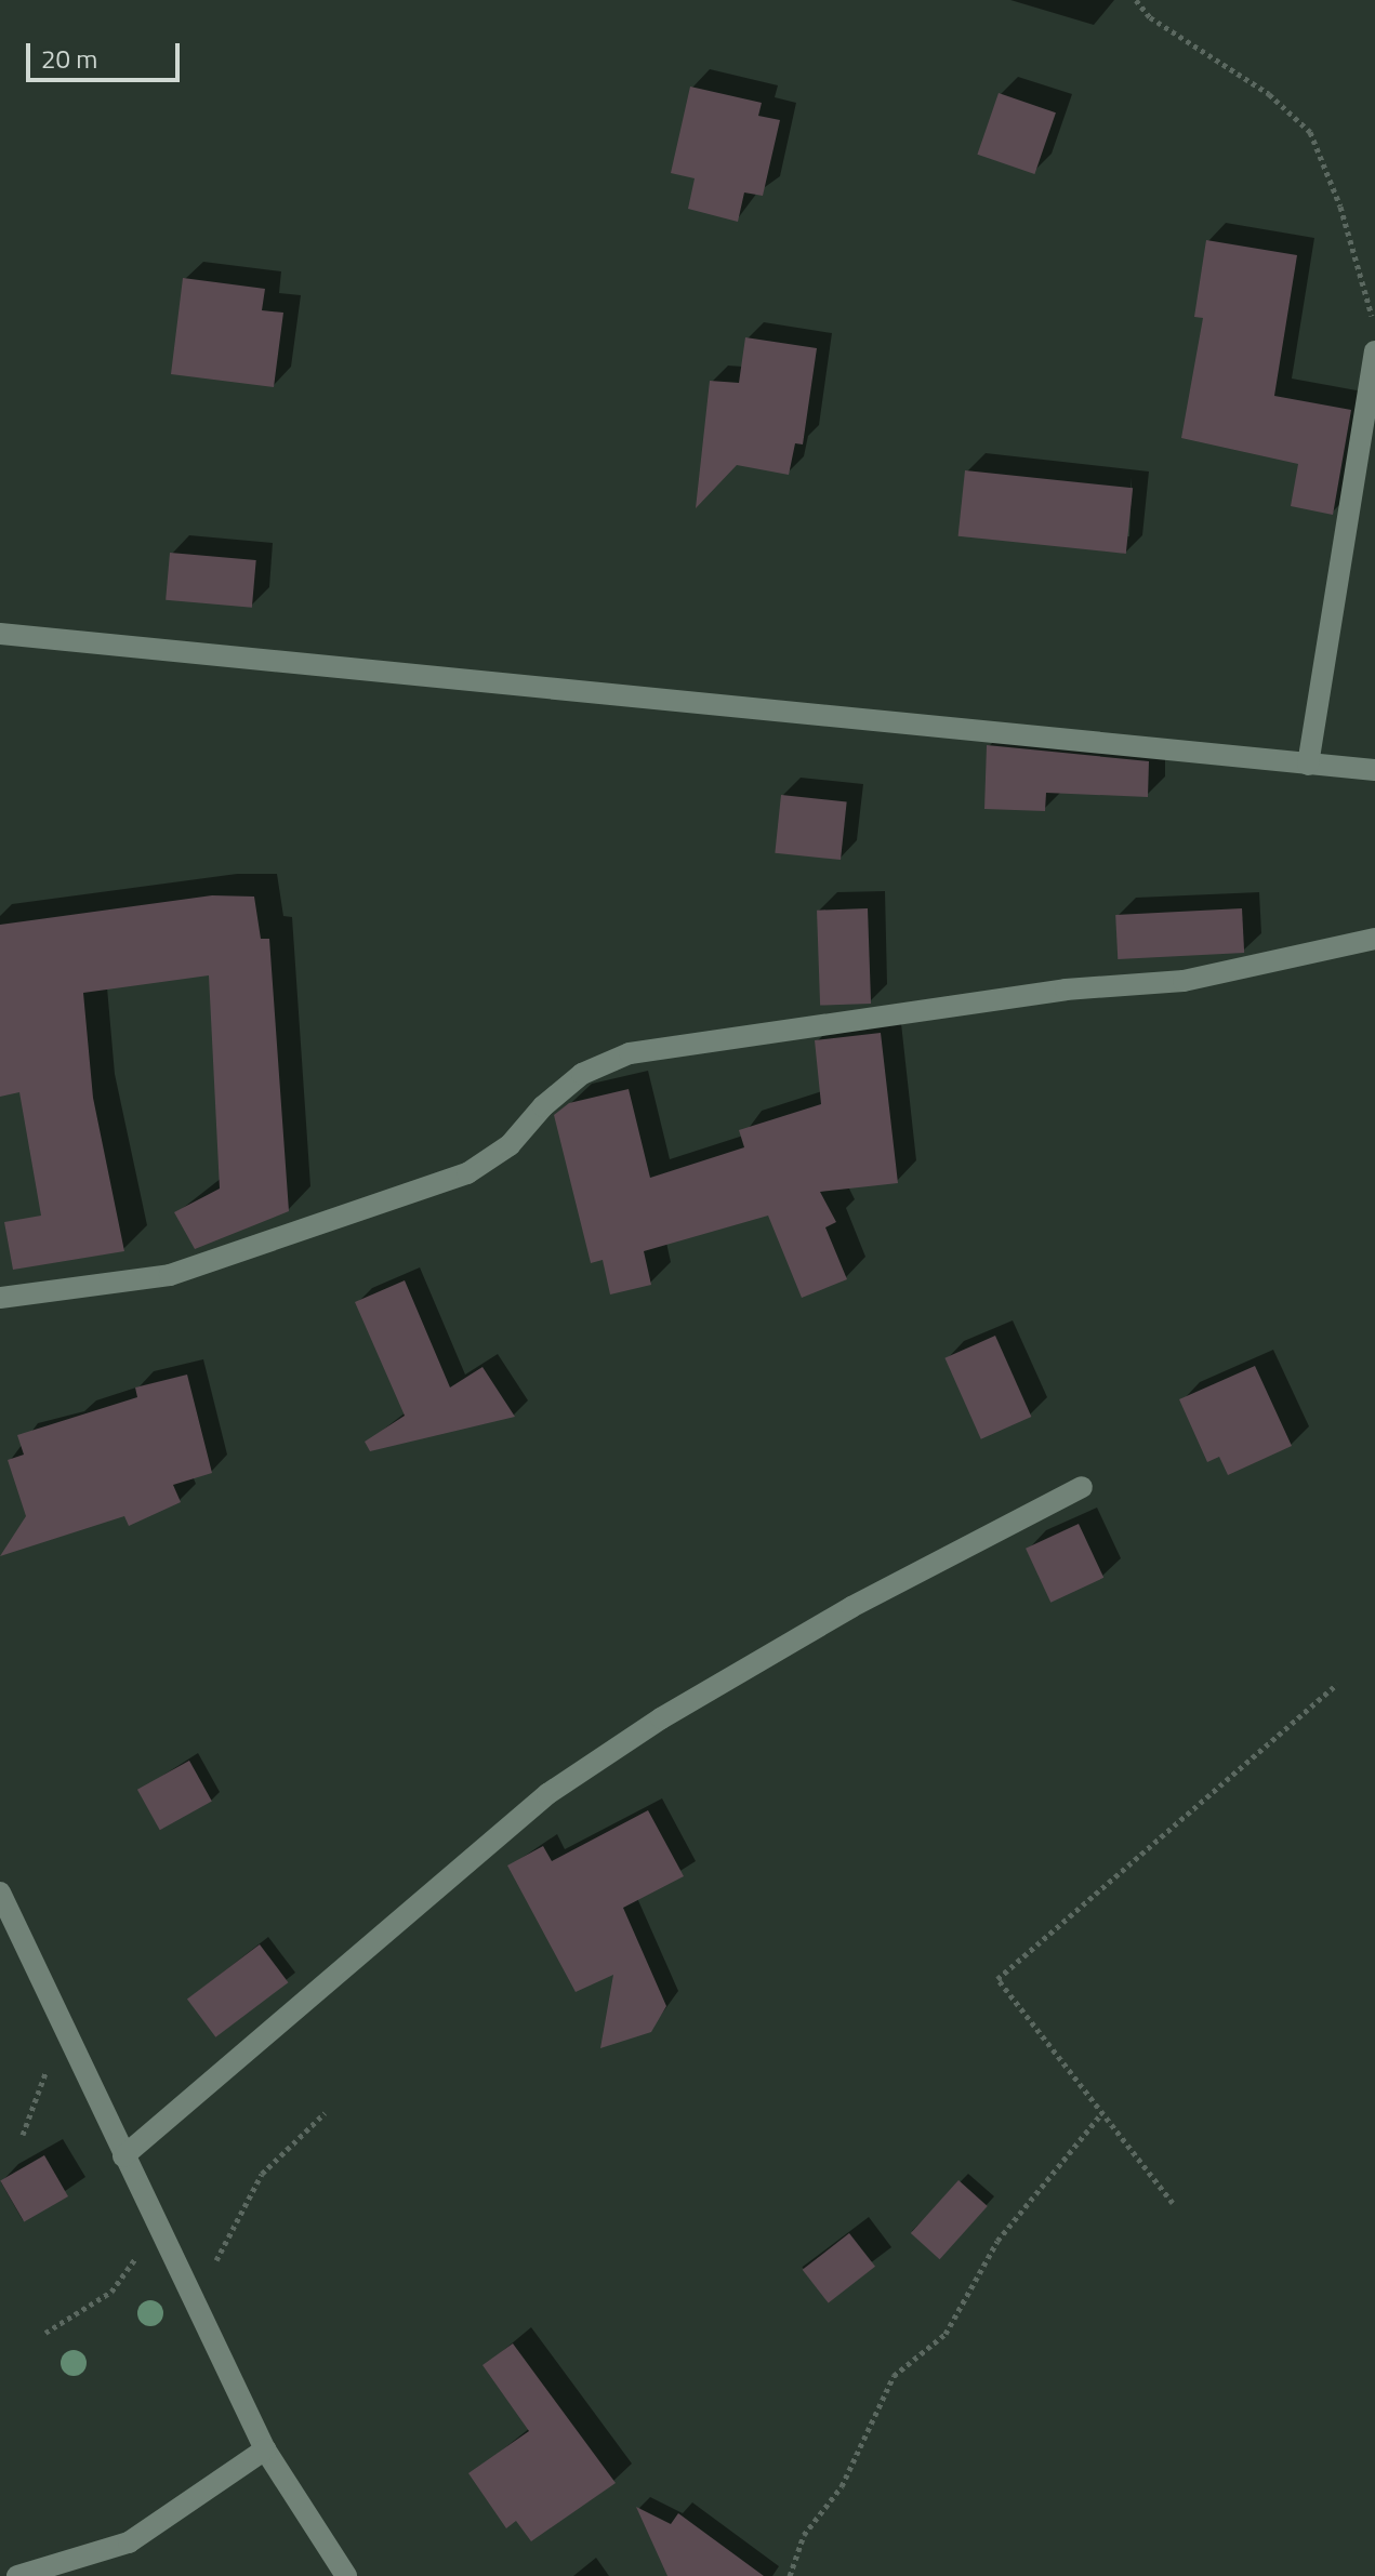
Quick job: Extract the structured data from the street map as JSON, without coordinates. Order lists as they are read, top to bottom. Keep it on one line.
{"scale_bar":"20 m"}
